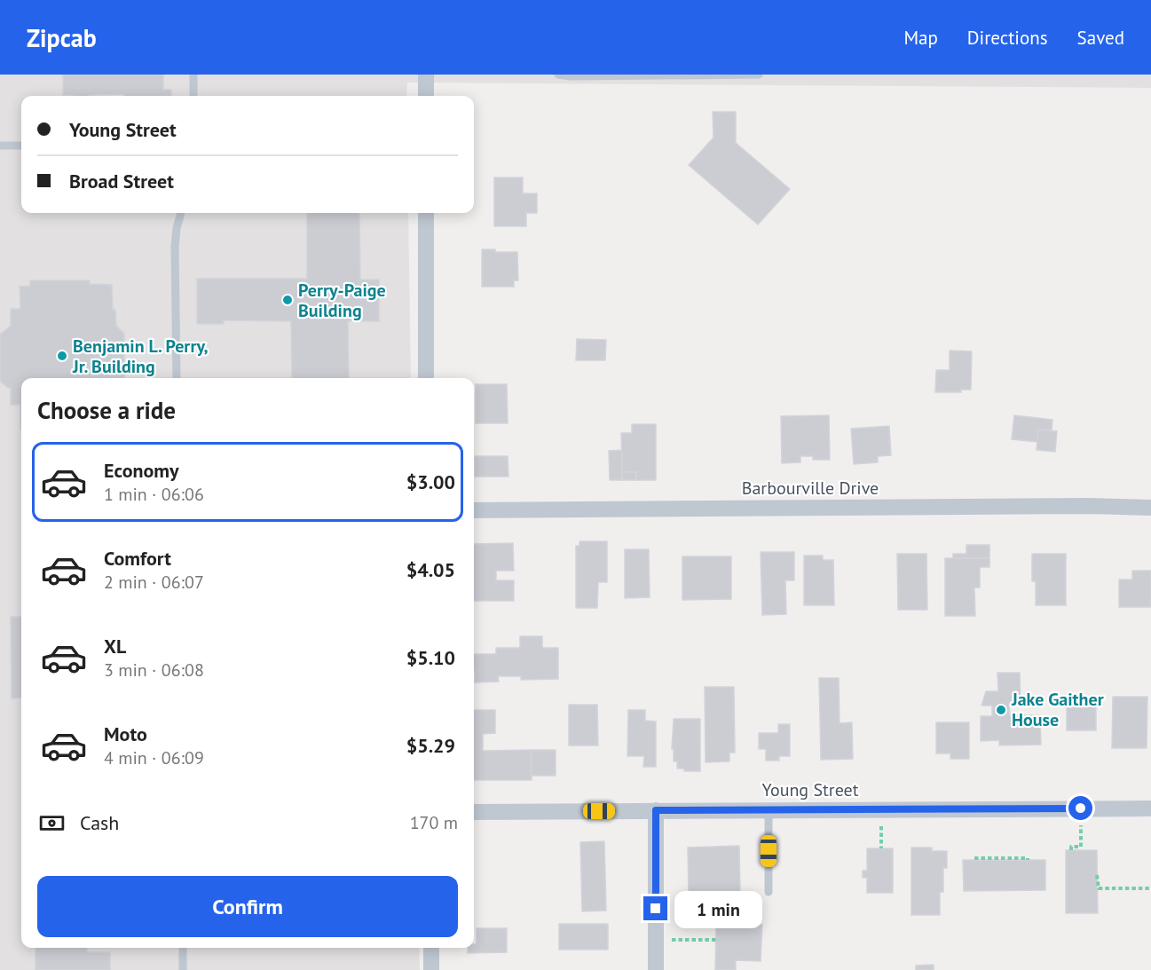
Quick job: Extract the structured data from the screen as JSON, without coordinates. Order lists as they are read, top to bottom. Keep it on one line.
{"streets":{"street":["Barbourville Drive","Young Street"]},"places":["Perry-Paige Building","Benjamin L. Perry, Jr. Building","Jake Gaither House"],"page":{"header":"Zipcab","nav":["Map","Directions","Saved"],"banner":["Young Street","Broad Street"],"heading":"Choose a ride","list":[{"name":"Economy","note":"1 min · 06:06","value":"$3.00"},{"name":"Comfort","note":"2 min · 06:07","value":"$4.05"},{"name":"XL","note":"3 min · 06:08","value":"$5.10"},{"name":"Moto","note":"4 min · 06:09","value":"$5.29"}],"pay":["Cash","170 m"],"buttons":"Confirm","bubble":"1 min"}}
